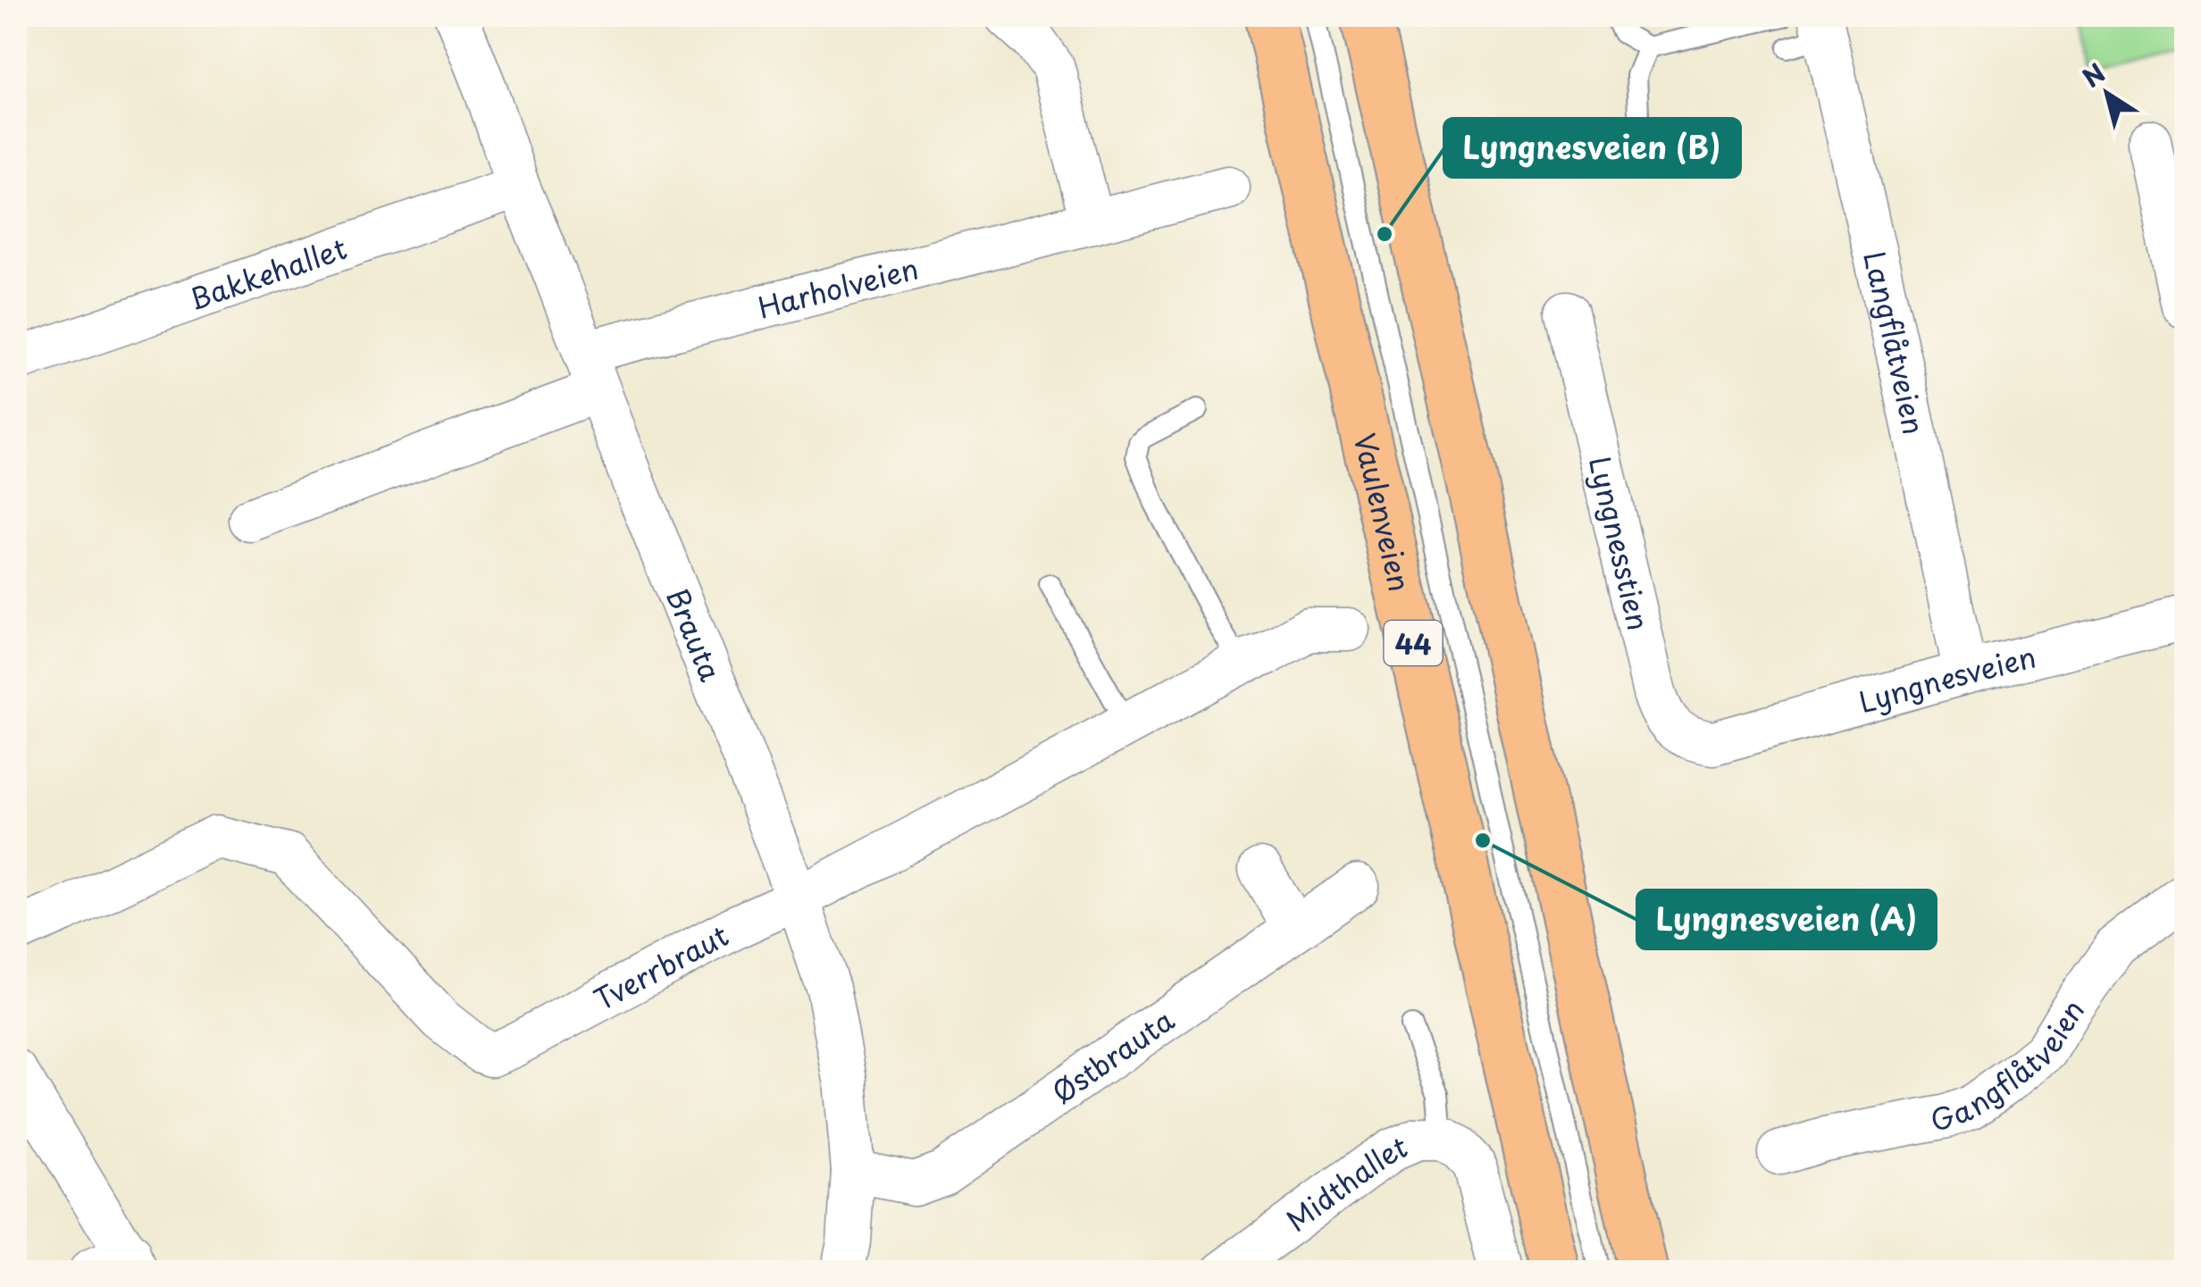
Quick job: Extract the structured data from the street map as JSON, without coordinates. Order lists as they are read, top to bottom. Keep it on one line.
{"streets":{"main road":["Vaulenveien","44"],"street":["Bakkehallet","Harholveien","Langflåtveien","Lyngnesstien","Brauta","Lyngnesveien","Tverrbraut","Østbrauta","Gangflåtveien","Midthallet"]},"crossings":[["Bakkehallet","Brauta"],["Harholveien","Brauta"],["Langflåtveien","Lyngnesveien"],["Lyngnesstien","Lyngnesveien"],["Brauta","Tverrbraut"],["Brauta","Østbrauta"]],"places":["Lyngnesveien (B)","Lyngnesveien (A)"],"north":"top left"}
